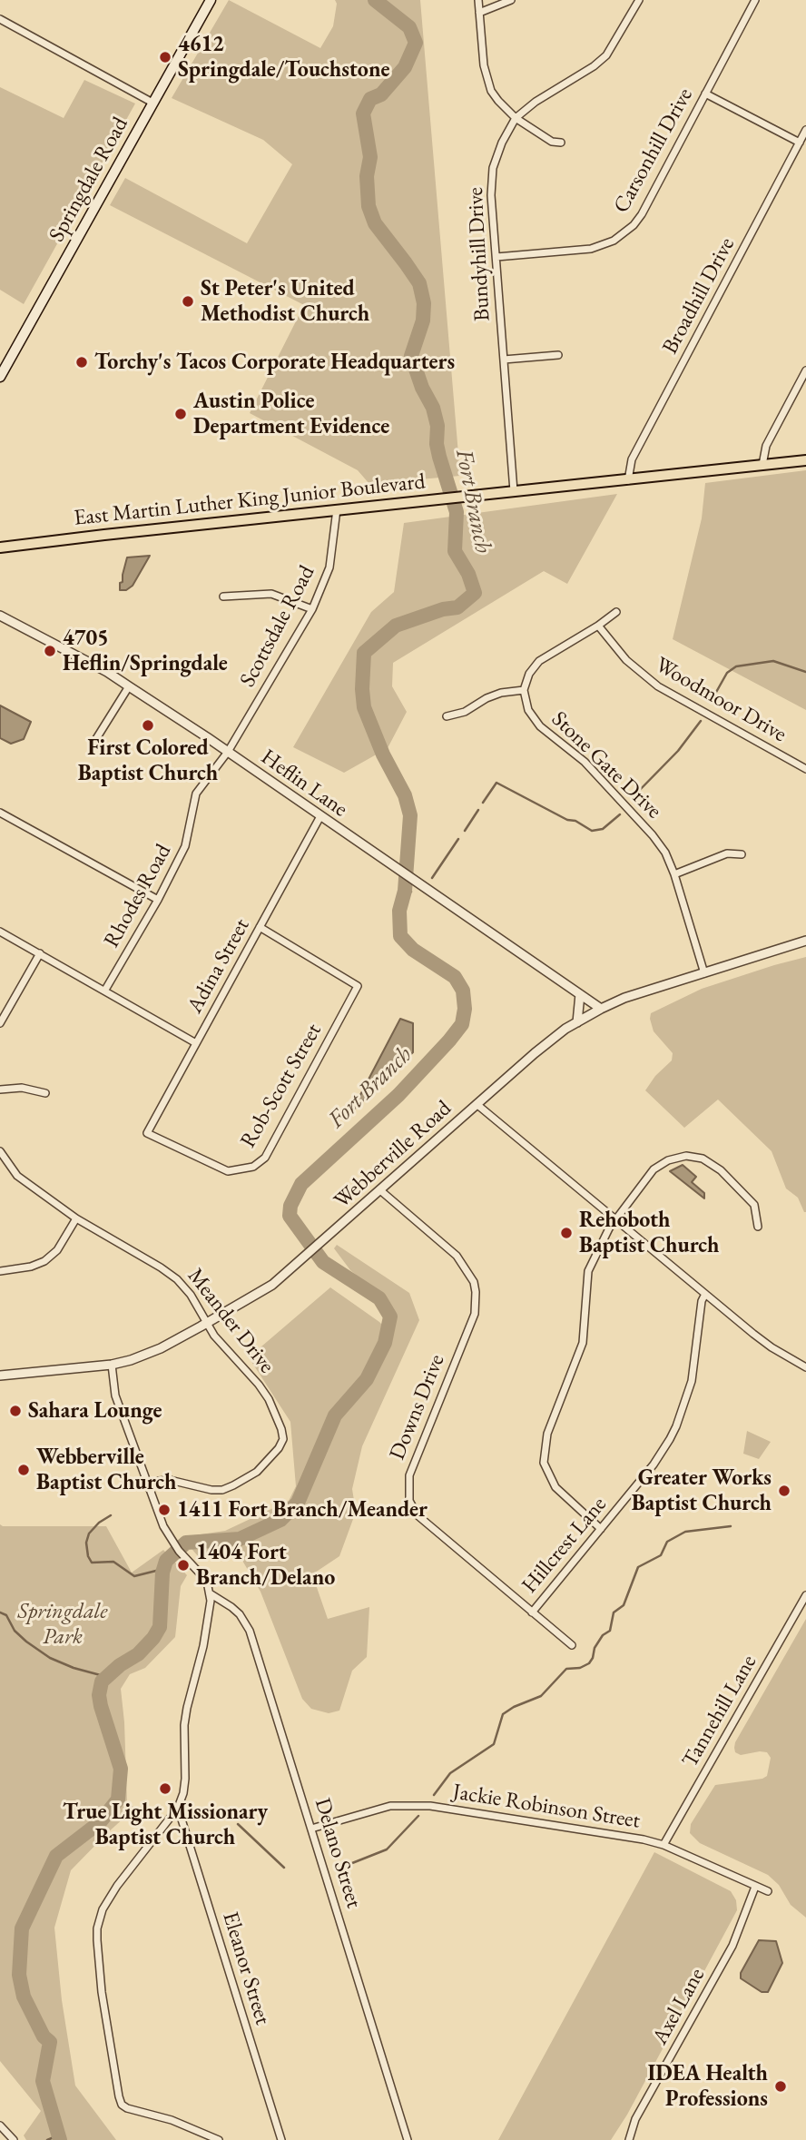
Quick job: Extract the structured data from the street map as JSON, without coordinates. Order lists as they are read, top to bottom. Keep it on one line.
{"streets":{"main road":["Springdale Road","East Martin Luther King Junior Boulevard"],"street":["Carsonhill Drive","Bundyhill Drive","Broadhill Drive","Scottsdale Road","Woodmoor Drive","Stone Gate Drive","Heflin Lane","Rhodes Road","Adina Street","Rob-Scott Street","Webberville Road","Meander Drive","Downs Drive","Hillcrest Lane","Tannehill Lane","Jackie Robinson Street","Delano Street","Eleanor Street","Axel Lane"]},"crossings":[["Carsonhill Drive","Bundyhill Drive"],["Bundyhill Drive","East Martin Luther King Junior Boulevard"],["Broadhill Drive","East Martin Luther King Junior Boulevard"],["East Martin Luther King Junior Boulevard","Scottsdale Road"],["Scottsdale Road","Heflin Lane"],["Scottsdale Road","Rhodes Road"],["Stone Gate Drive","Webberville Road"],["Heflin Lane","Rhodes Road"],["Heflin Lane","Adina Street"],["Heflin Lane","Webberville Road"],["Adina Street","Rob-Scott Street"],["Webberville Road","Meander Drive"],["Webberville Road","Downs Drive"],["Downs Drive","Hillcrest Lane"],["Tannehill Lane","Jackie Robinson Street"],["Jackie Robinson Street","Delano Street"],["Jackie Robinson Street","Axel Lane"]],"water":["Fort Branch"],"parks":["Springdale Park"],"places":["4612 Springdale/Touchstone","St Peter's United Methodist Church","Torchy's Tacos Corporate Headquarters","Austin Police Department Evidence","4705 Heflin/Springdale","First Colored Baptist Church","Rehoboth Baptist Church","Sahara Lounge","Webberville Baptist Church","Greater Works Baptist Church","1411 Fort Branch/Meander","1404 Fort Branch/Delano","True Light Missionary Baptist Church","IDEA Health Professions"]}
